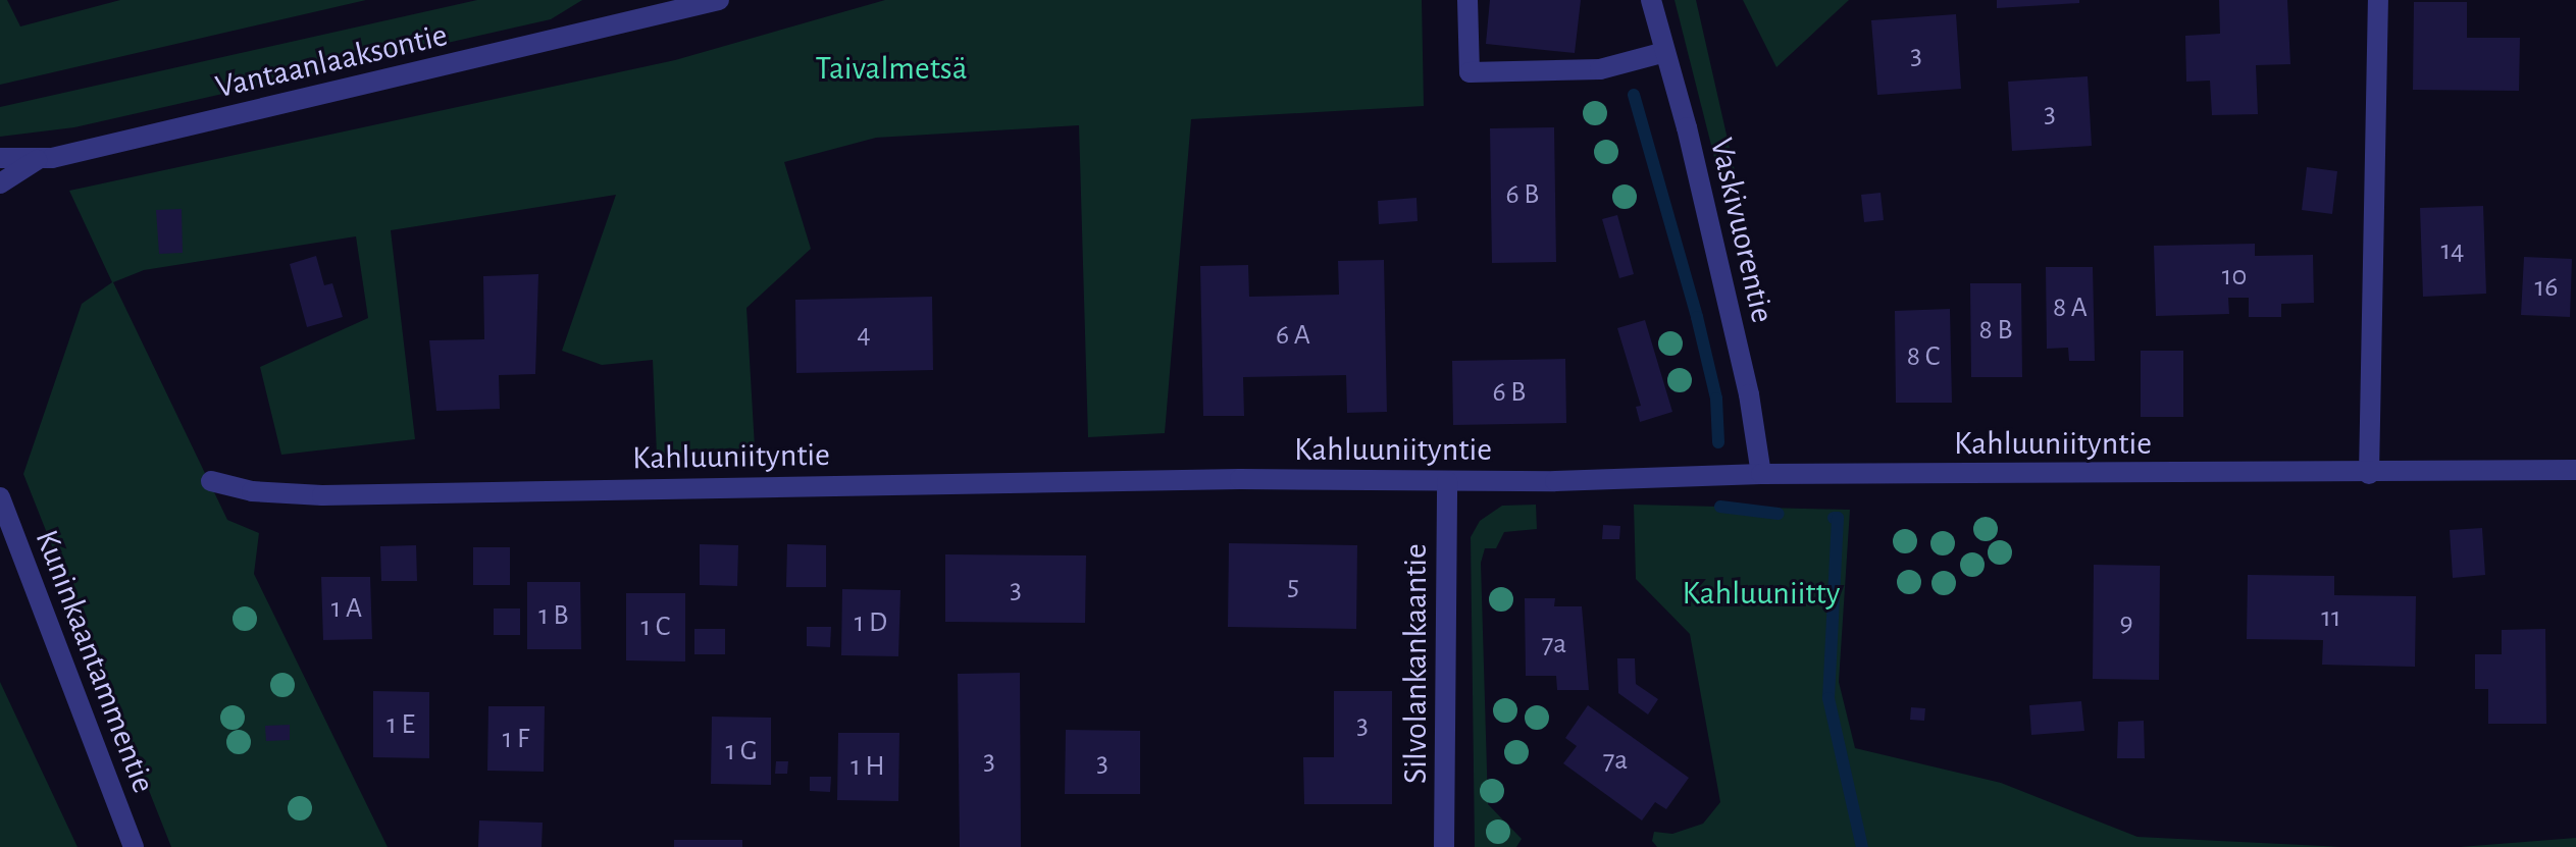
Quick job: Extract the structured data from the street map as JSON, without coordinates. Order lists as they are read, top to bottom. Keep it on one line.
{"streets":{"street":["Vantaanlaaksontie","Vaskivuorentie","Kahluuniityntie","Kuninkaantammentie","Silvolankankaantie"]},"crossings":[["Vaskivuorentie","Kahluuniityntie"],["Kahluuniityntie","Silvolankankaantie"]],"parks":["Taivalmetsä","Kahluuniitty"],"house_numbers":["3","3","6 B","14","10","16","8 A","8 B","4","6 A","8 C","6 B","5","3","1 A","1 B","11","1 D","9","1 C","7a","1 E","3","1 F","1 G","3","7a","3","1 H"]}
